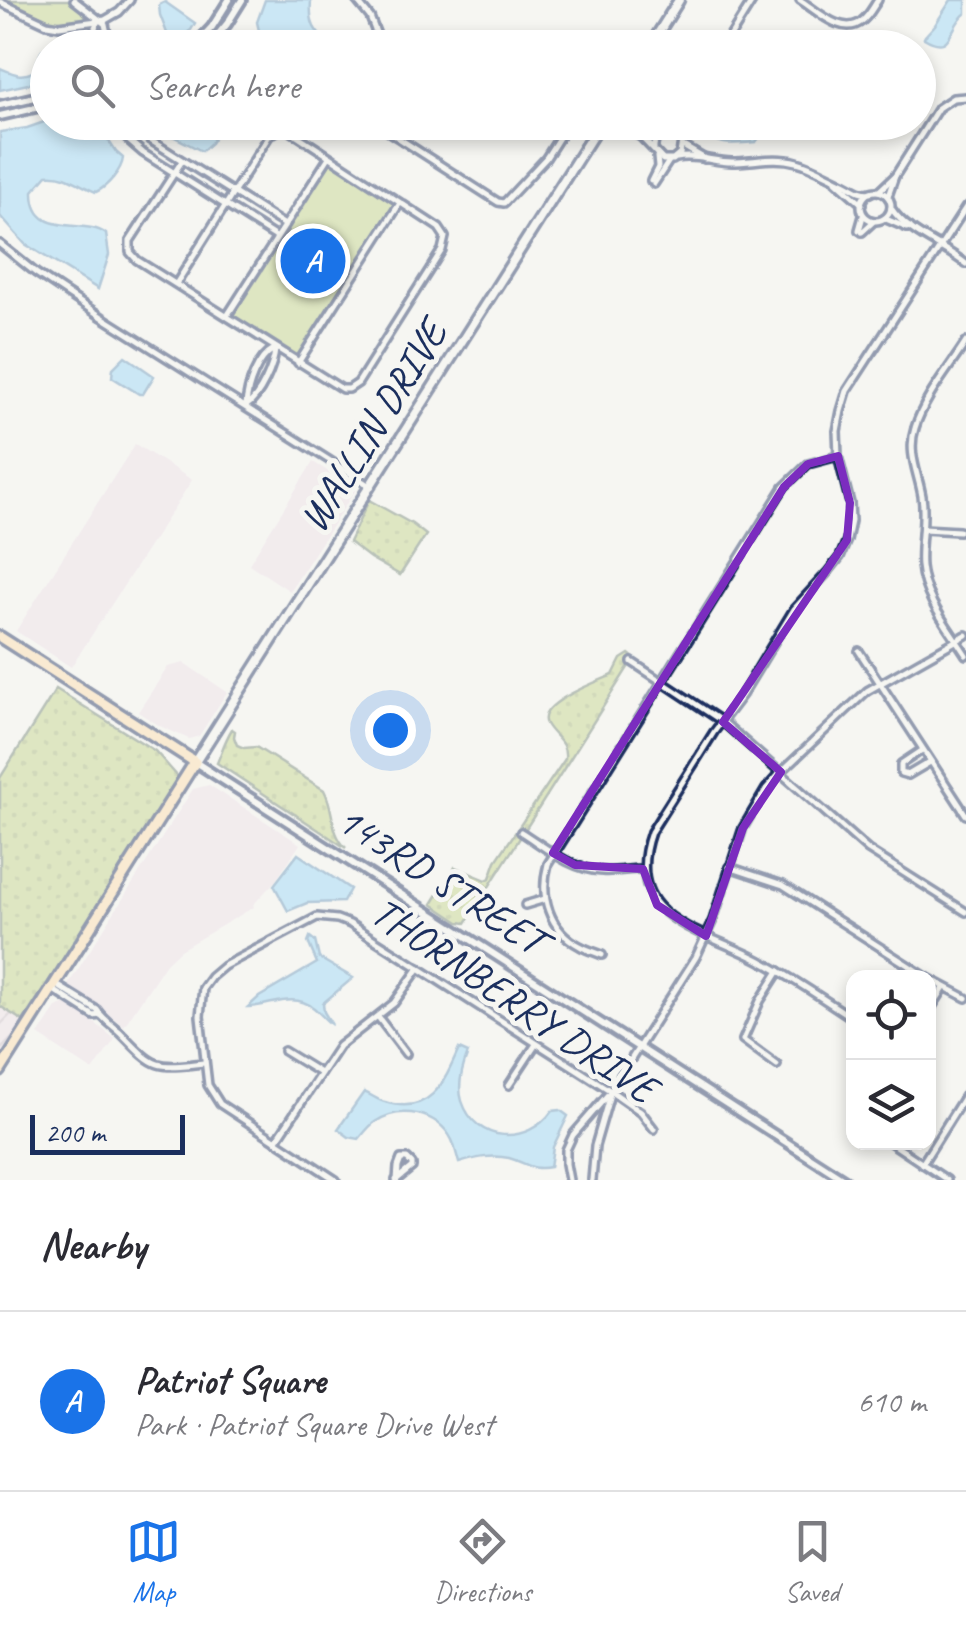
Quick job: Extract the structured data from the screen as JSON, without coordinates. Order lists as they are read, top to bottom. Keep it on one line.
{"streets":{"main road":["WALLIN DRIVE","143RD STREET"],"street":["THORNBERRY DRIVE"]},"crossings":[["WALLIN DRIVE","143RD STREET"]],"scale_bar":"200 m","page":{"search":"Search here","pins":"A","scale":"200 m","heading":"Nearby","list":[{"mark":"A","name":"Patriot Square","note":"Park · Patriot Square Drive West","value":"610 m"}],"nav":["Map","Directions","Saved"]}}
